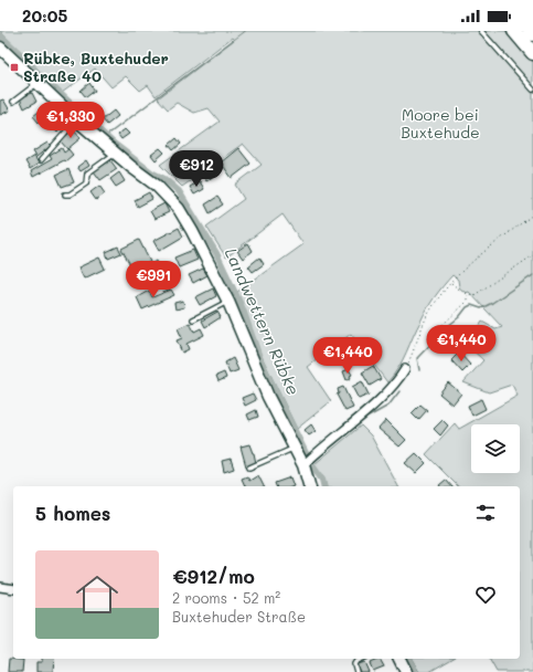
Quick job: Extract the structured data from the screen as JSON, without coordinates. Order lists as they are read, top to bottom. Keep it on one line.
{"water":["Landwettern Rübke"],"parks":["Moore bei Buxtehude"],"places":{"transit":["Rübke, Buxtehuder Straße 40"]},"page":{"status":"20:05","price":["€1,330","€912","€991","€1,440","€1,440"],"heading":"5 homes","list":[{"name":"€912/mo","note":"2 rooms · 52 m² · Buxtehuder Straße"}]}}
